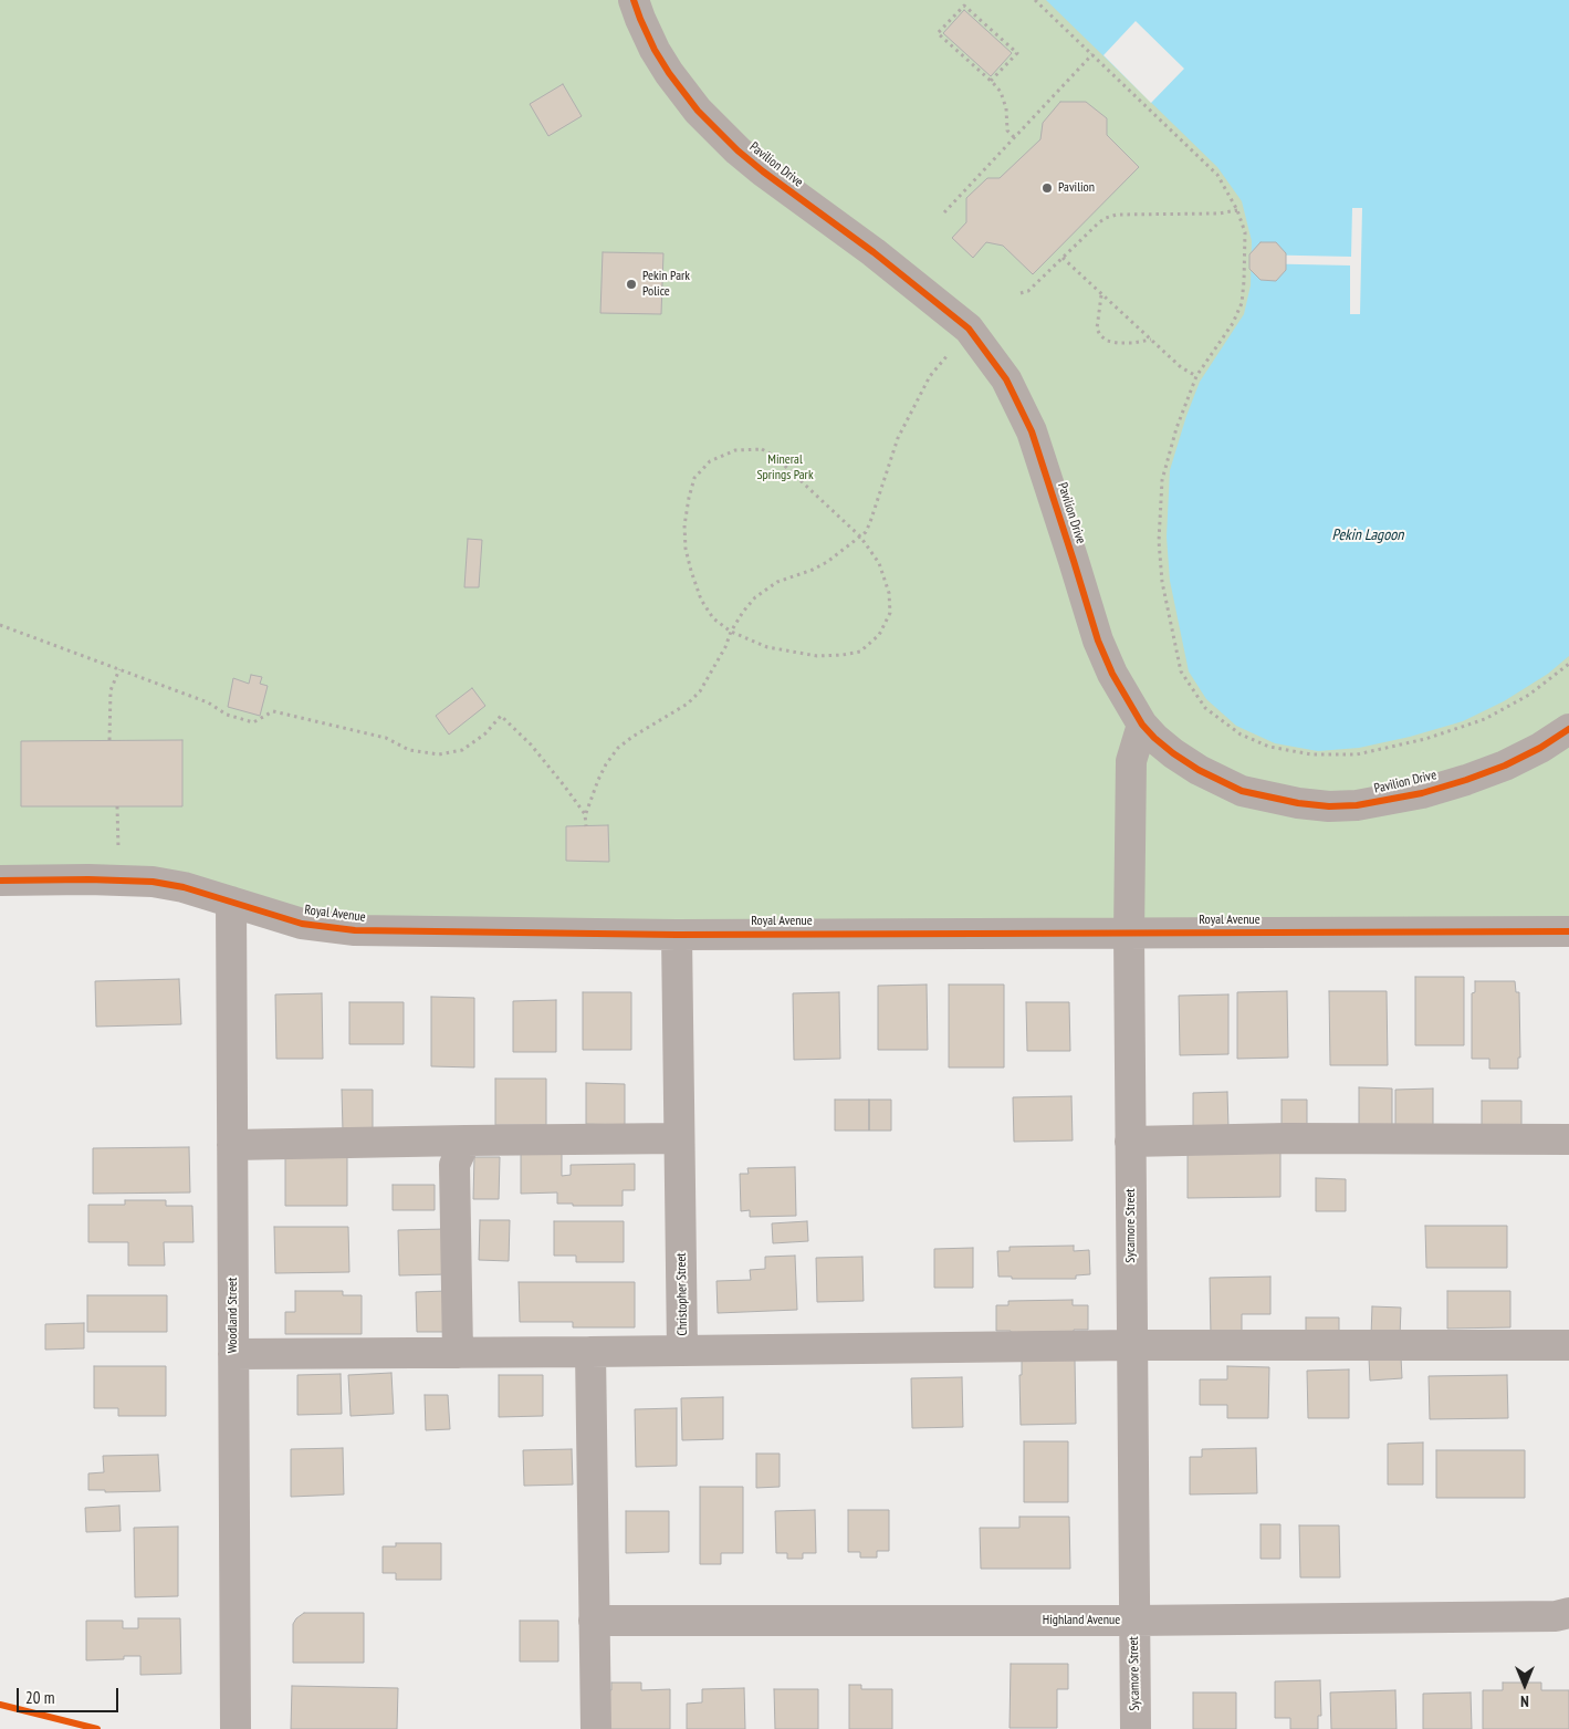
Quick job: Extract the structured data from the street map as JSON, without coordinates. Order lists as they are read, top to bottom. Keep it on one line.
{"streets":{"street":["Pavilion Drive","Royal Avenue","Sycamore Street","Christopher Street","Woodland Street","Highland Avenue"]},"crossings":[["Pavilion Drive","Sycamore Street"],["Royal Avenue","Sycamore Street"],["Royal Avenue","Christopher Street"],["Royal Avenue","Woodland Street"],["Sycamore Street","Highland Avenue"],["Christopher Street","Woodland Street"]],"water":["Pekin Lagoon"],"parks":["Mineral Springs Park"],"places":["Pavilion","Pekin Park Police"],"scale_bar":"20 m","north":"bottom"}
